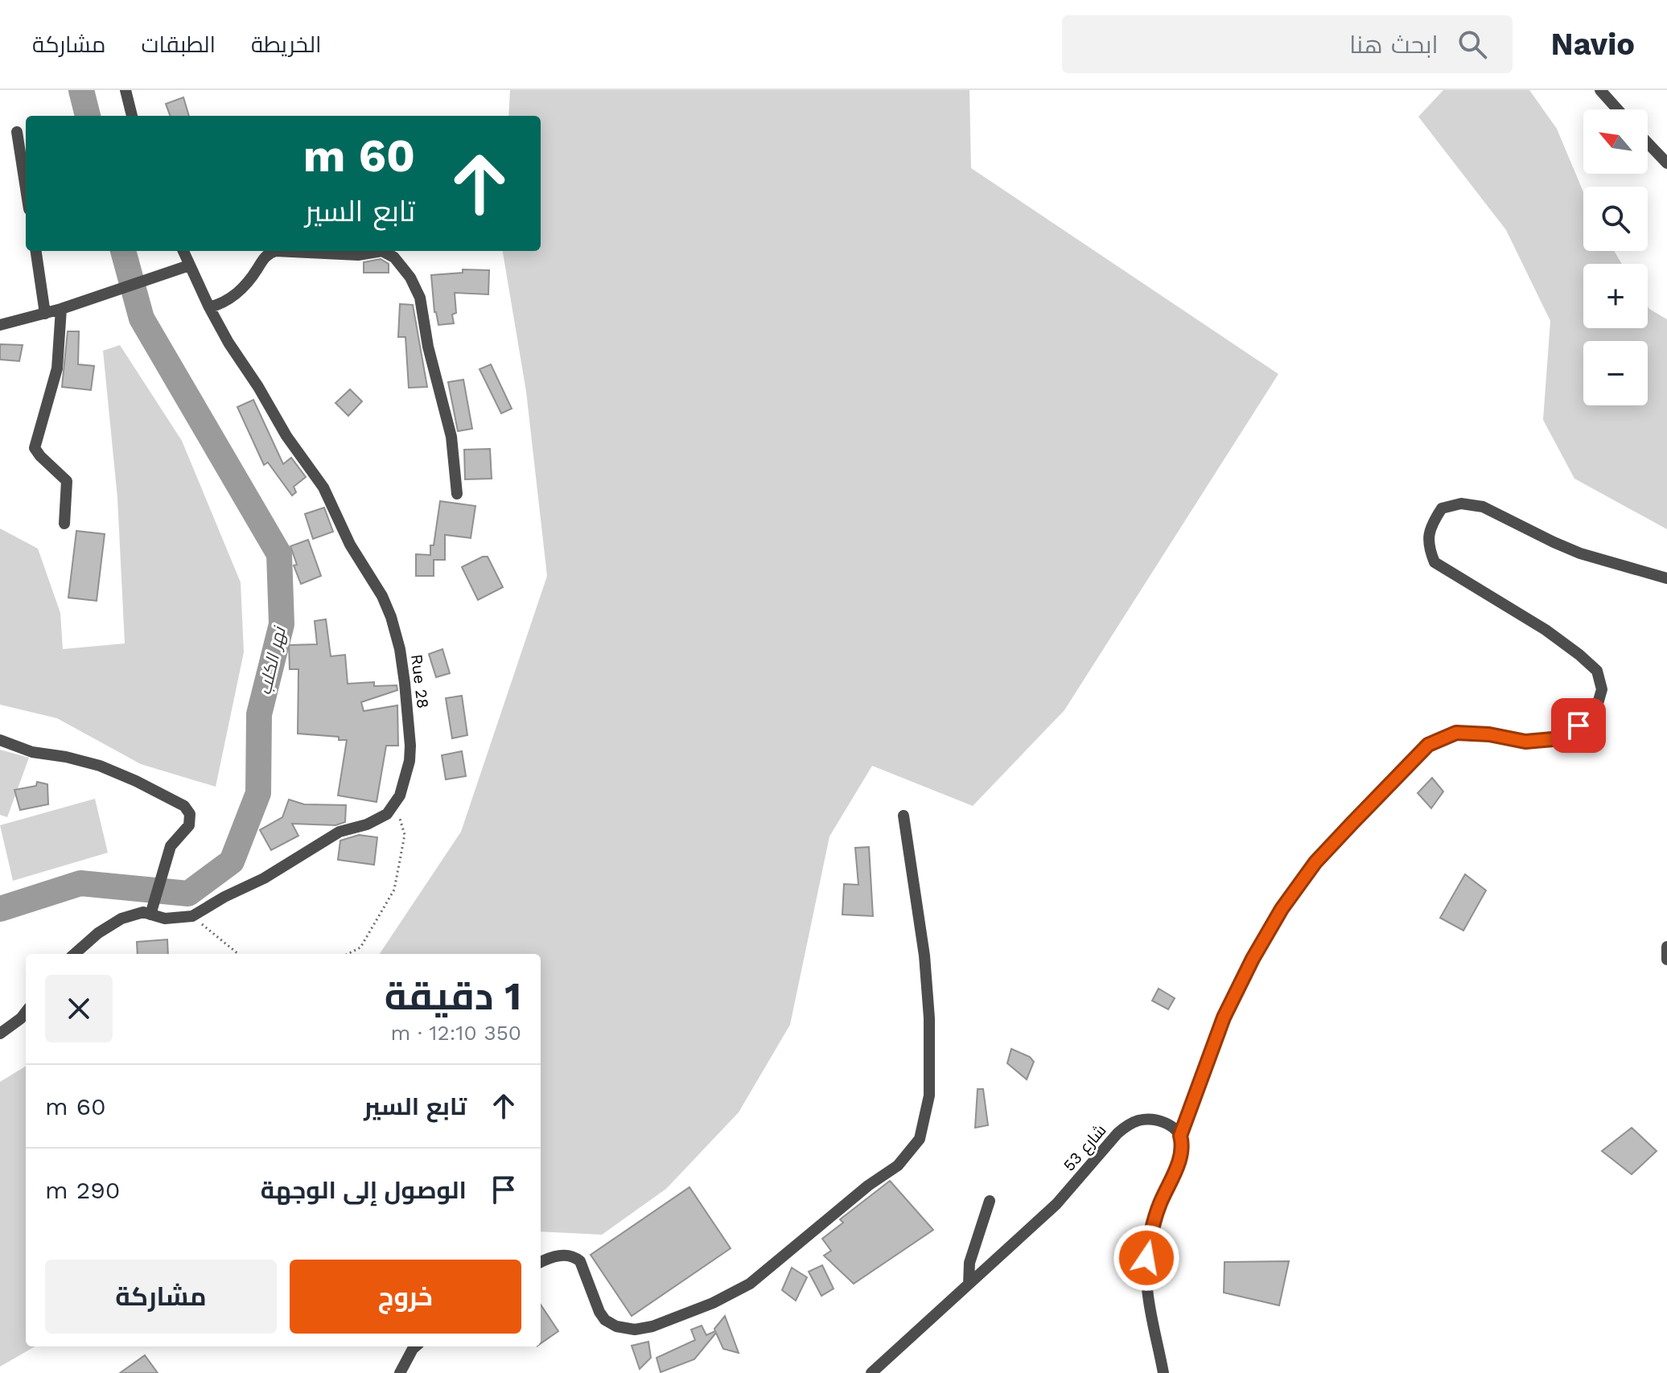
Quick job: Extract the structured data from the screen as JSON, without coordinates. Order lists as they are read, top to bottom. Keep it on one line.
{"streets":{"street":["Rue 28","شارع 53"]},"water":["نهر الكلب"],"north":"top left","page":{"header":"Navio","search":"ابحث هنا","nav":["الخريطة","الطبقات","مشاركة"],"map_buttons":["+","−"],"turn":["60 m","تابع السير"],"heading":["1 دقيقة","350 m · 12:10"],"list":[{"name":"تابع السير","value":"60 m"},{"name":"الوصول إلى الوجهة","value":"290 m"}],"buttons":["خروج","مشاركة"]}}
